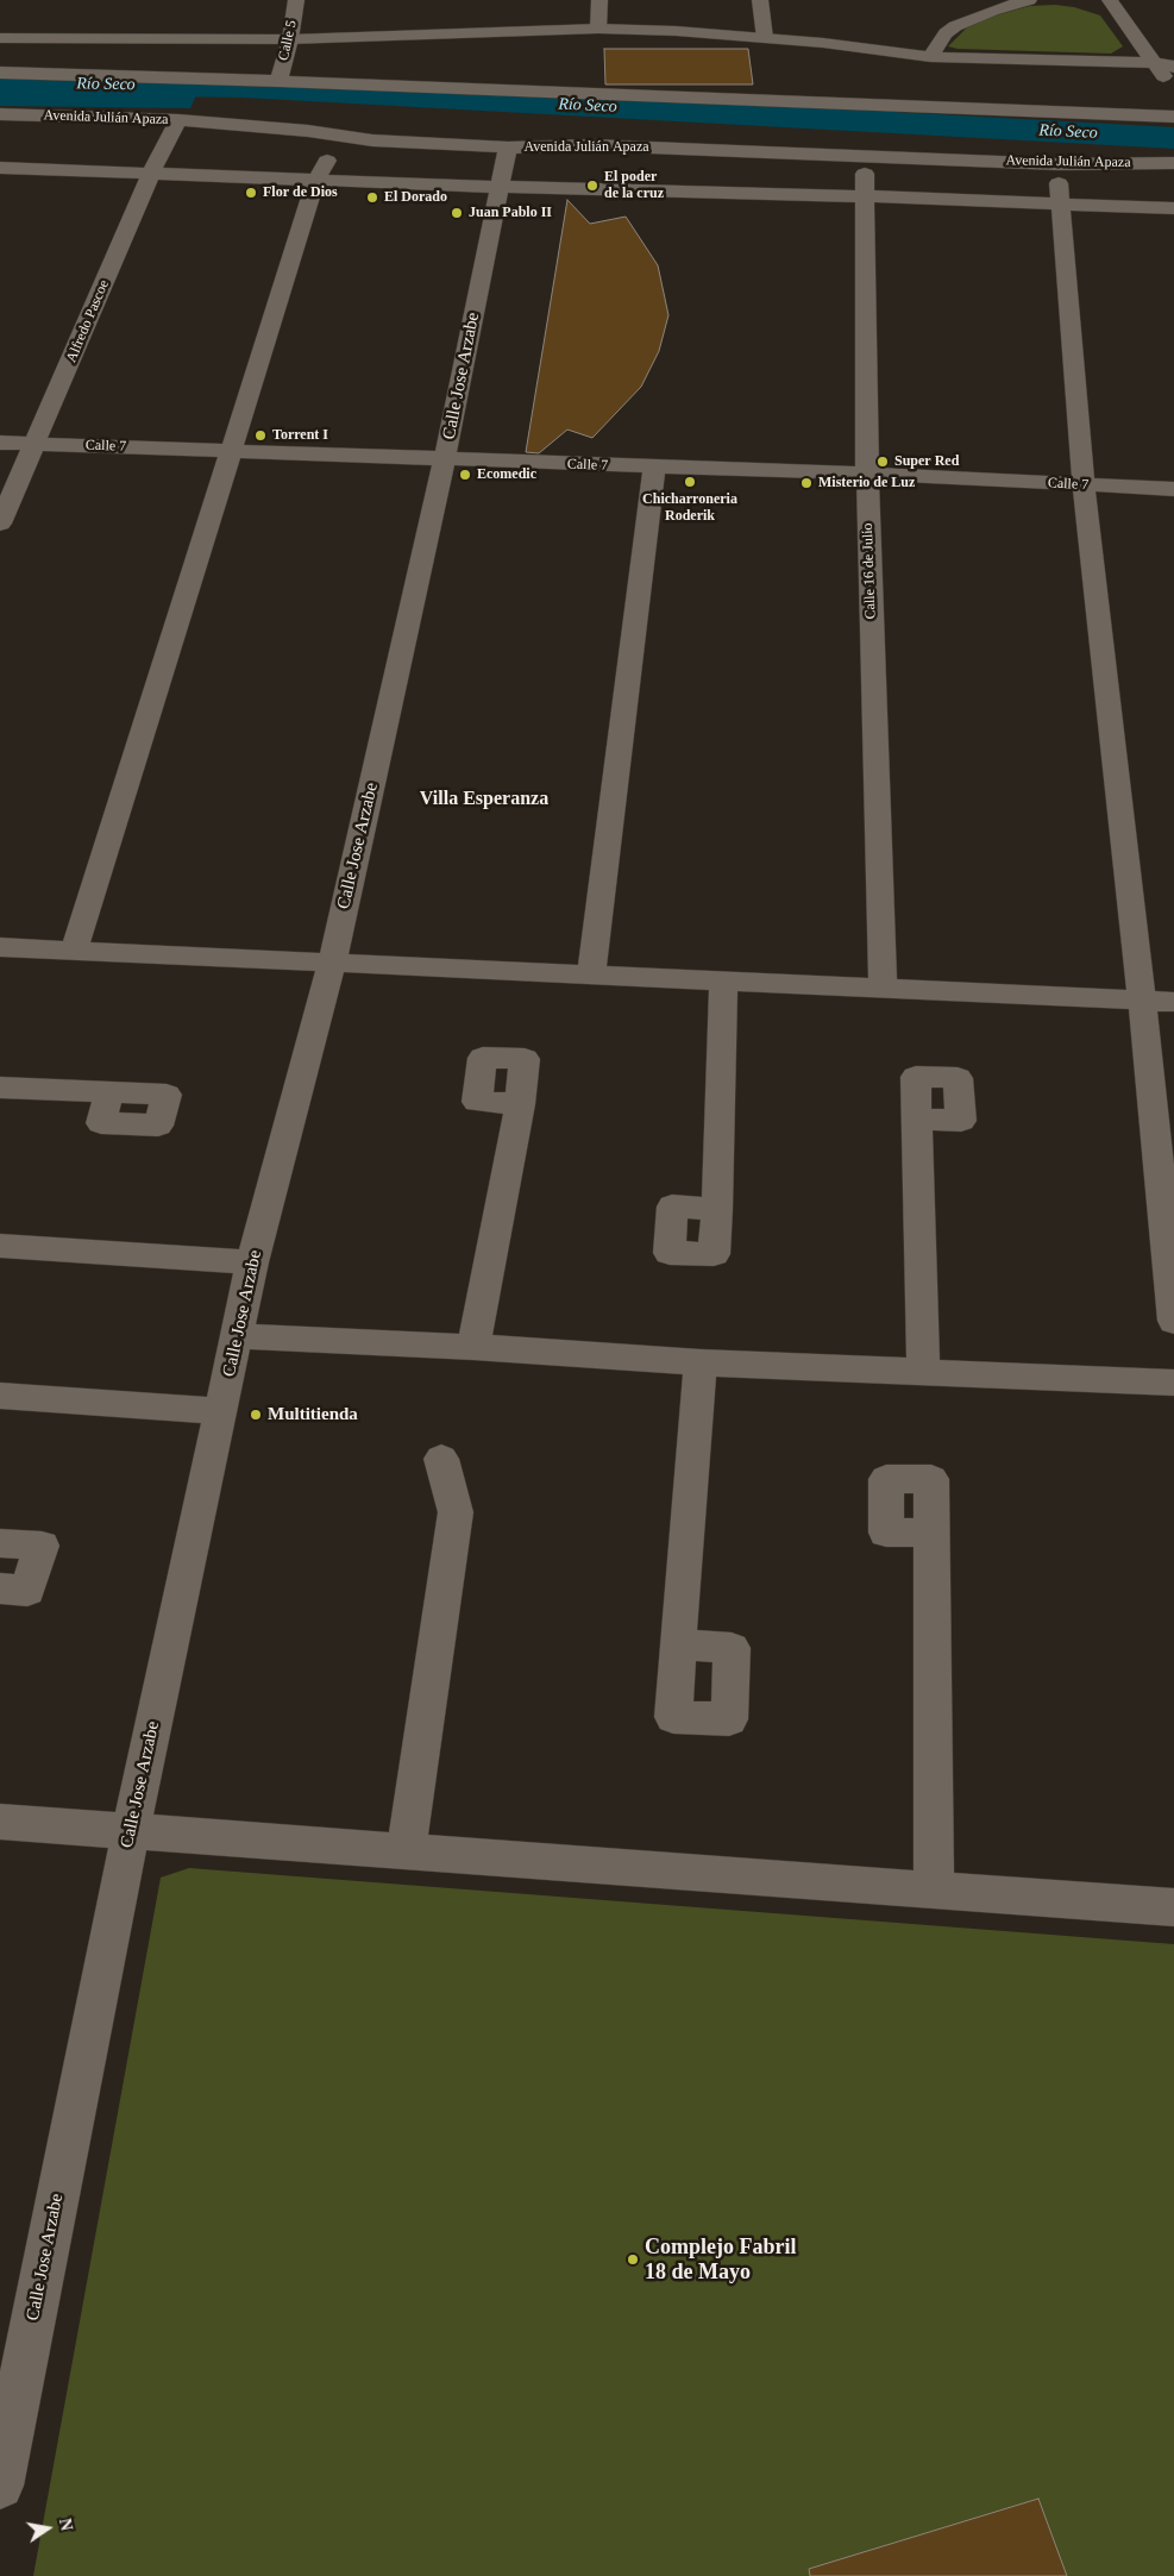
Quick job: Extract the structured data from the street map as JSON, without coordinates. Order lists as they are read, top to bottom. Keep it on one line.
{"streets":{"street":["Calle 5","Avenida Julián Apaza","Alfredo Pascoe","Calle Jose Arzabe","Calle 7","Calle 16 de Julio"]},"crossings":[["Avenida Julián Apaza","Alfredo Pascoe"],["Avenida Julián Apaza","Calle Jose Arzabe"],["Avenida Julián Apaza","Calle 16 de Julio"],["Alfredo Pascoe","Calle 7"],["Calle Jose Arzabe","Calle 7"],["Calle 7","Calle 16 de Julio"]],"districts":["Villa Esperanza"],"water":["Río Seco"],"places":["El poder de la cruz","Flor de Dios","El Dorado","Juan Pablo II","Torrent I","Super Red","Ecomedic","Chicharroneria Roderik","Misterio de Luz","Multitienda","Complejo Fabril 18 de Mayo"],"north":"right"}
